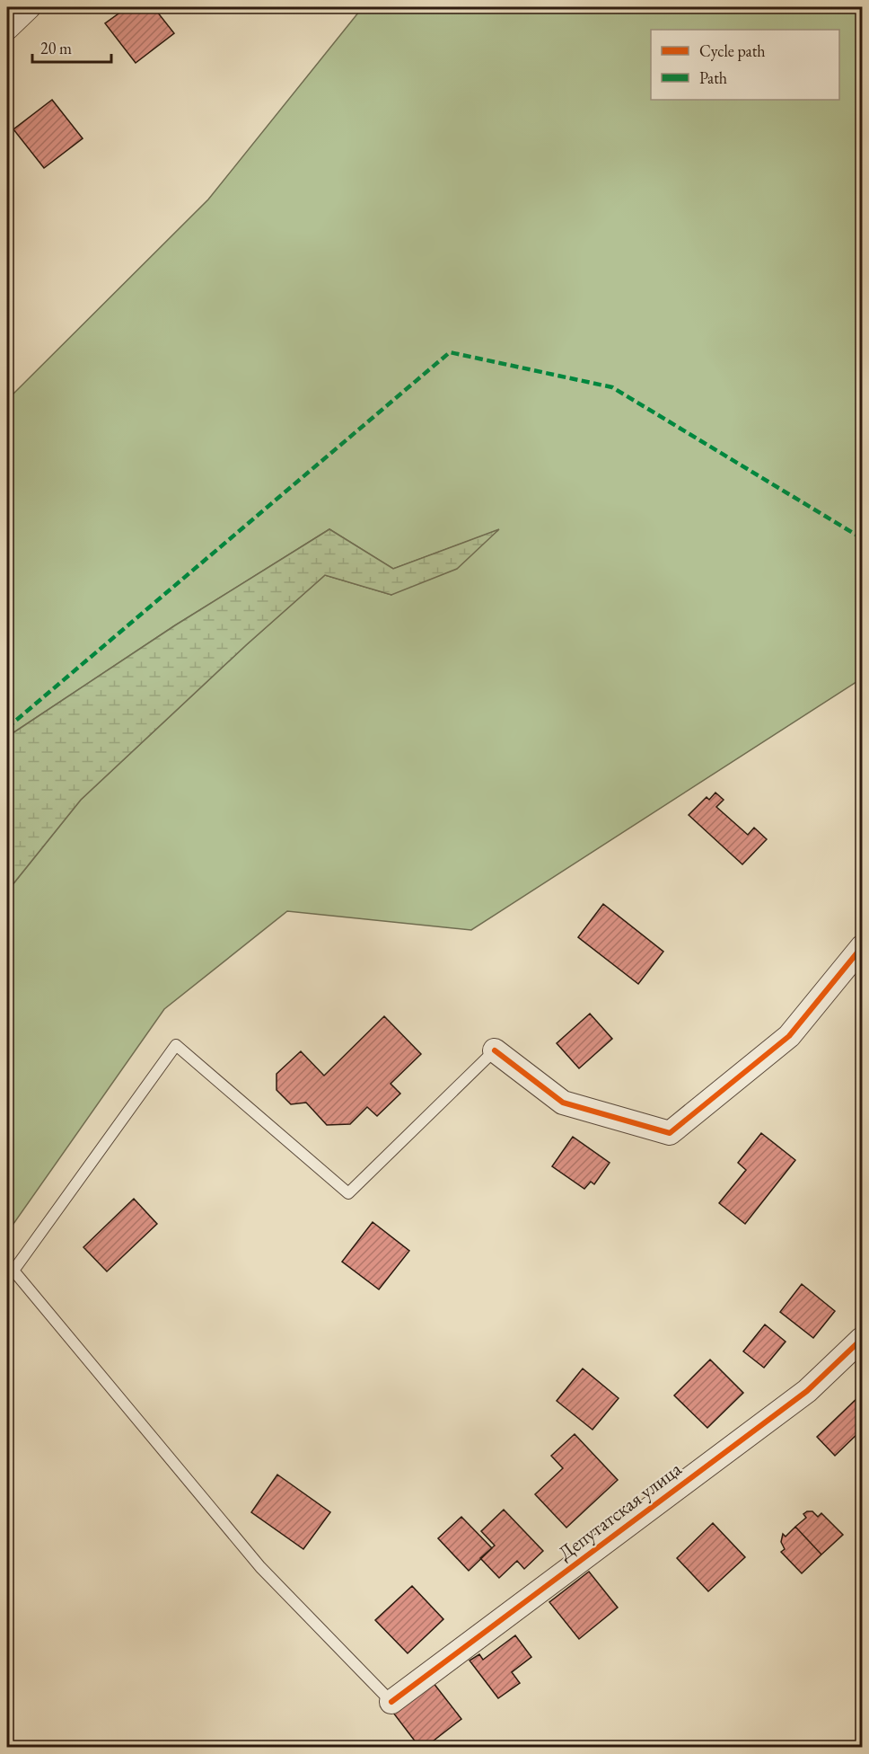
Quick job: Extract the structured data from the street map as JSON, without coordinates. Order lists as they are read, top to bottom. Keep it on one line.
{"streets":{"street":["Депутатская улица"]},"legend":["Cycle path","Path"],"scale_bar":"20 m"}
